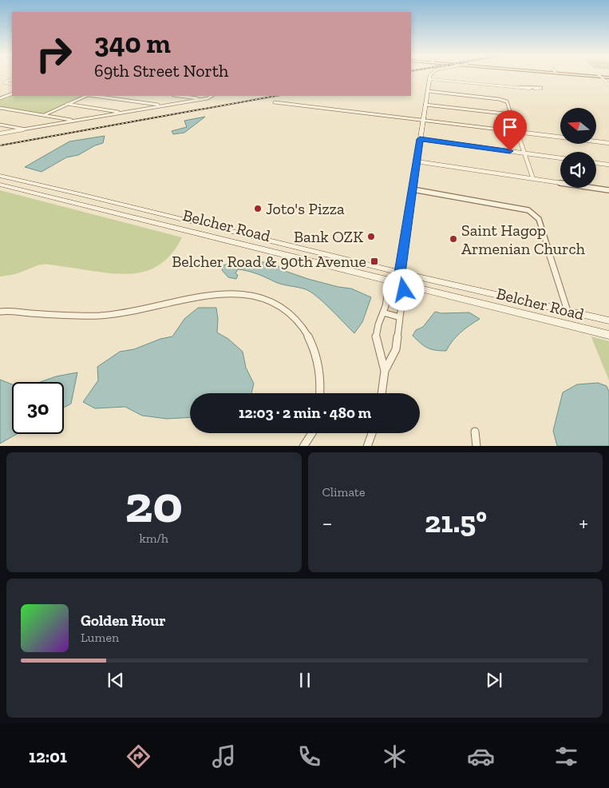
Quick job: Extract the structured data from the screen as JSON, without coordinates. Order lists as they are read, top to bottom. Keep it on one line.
{"streets":{"main road":["Belcher Road"]},"places":{"other":["Joto's Pizza","Bank OZK","Saint Hagop Armenian Church"],"transit":["Belcher Road & 90th Avenue"]},"north":"left","page":{"turn":["340 m","69th Street North"],"limit":"30","trip":"12:03 · 2 min · 480 m","tile":[["20","km/h"],"Climate"],"heat":["−","21.5°","+"],"song":["Golden Hour","Lumen"],"tabs":"12:01"}}
